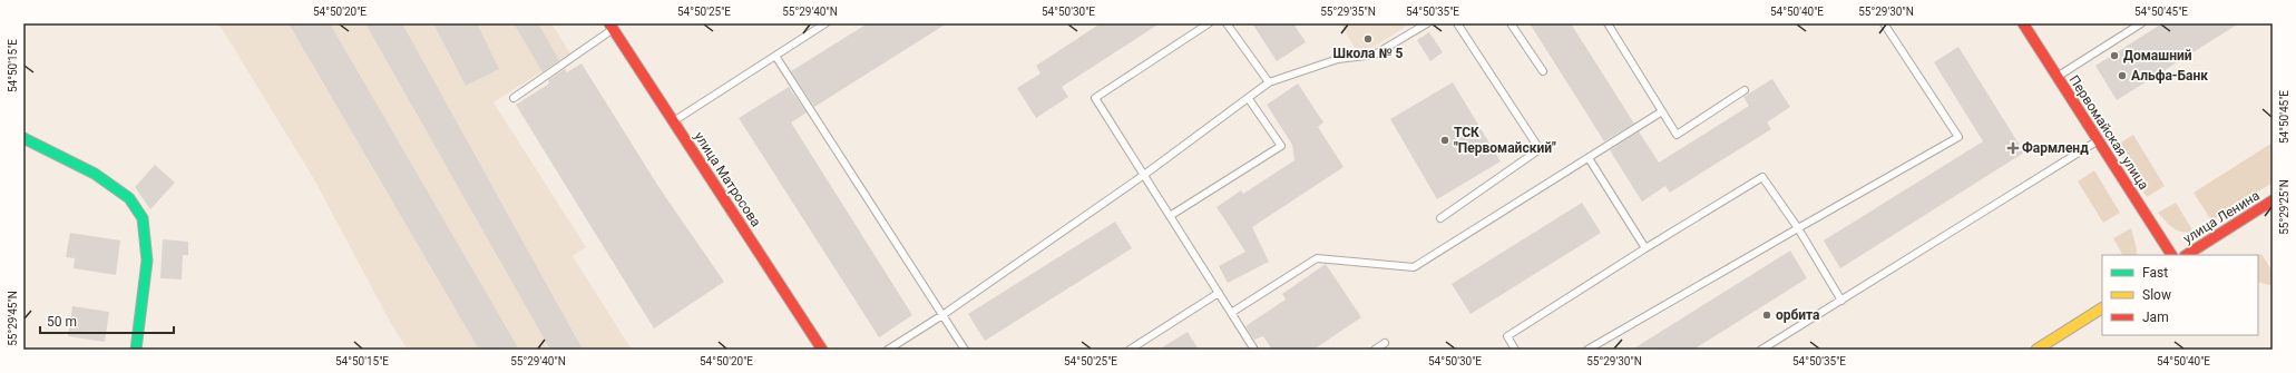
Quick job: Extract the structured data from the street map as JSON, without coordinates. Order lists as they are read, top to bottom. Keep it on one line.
{"streets":{"street":["Первомайская улица","улица Матросова","улица Ленина"]},"places":{"other":["Школа № 5","Домашний","Альфа-Банк","ТСК \"Первомайский\"","орбита"],"health":["Фармленд"]},"legend":["Fast","Slow","Jam"],"scale_bar":"50 m","coordinates":["54°50'20\"E","54°50'25\"E","55°29'40\"N","54°50'30\"E","55°29'35\"N","54°50'35\"E","54°50'40\"E","55°29'30\"N","54°50'45\"E","54°50'15\"E","55°29'25\"N","55°29'45\"N"]}
